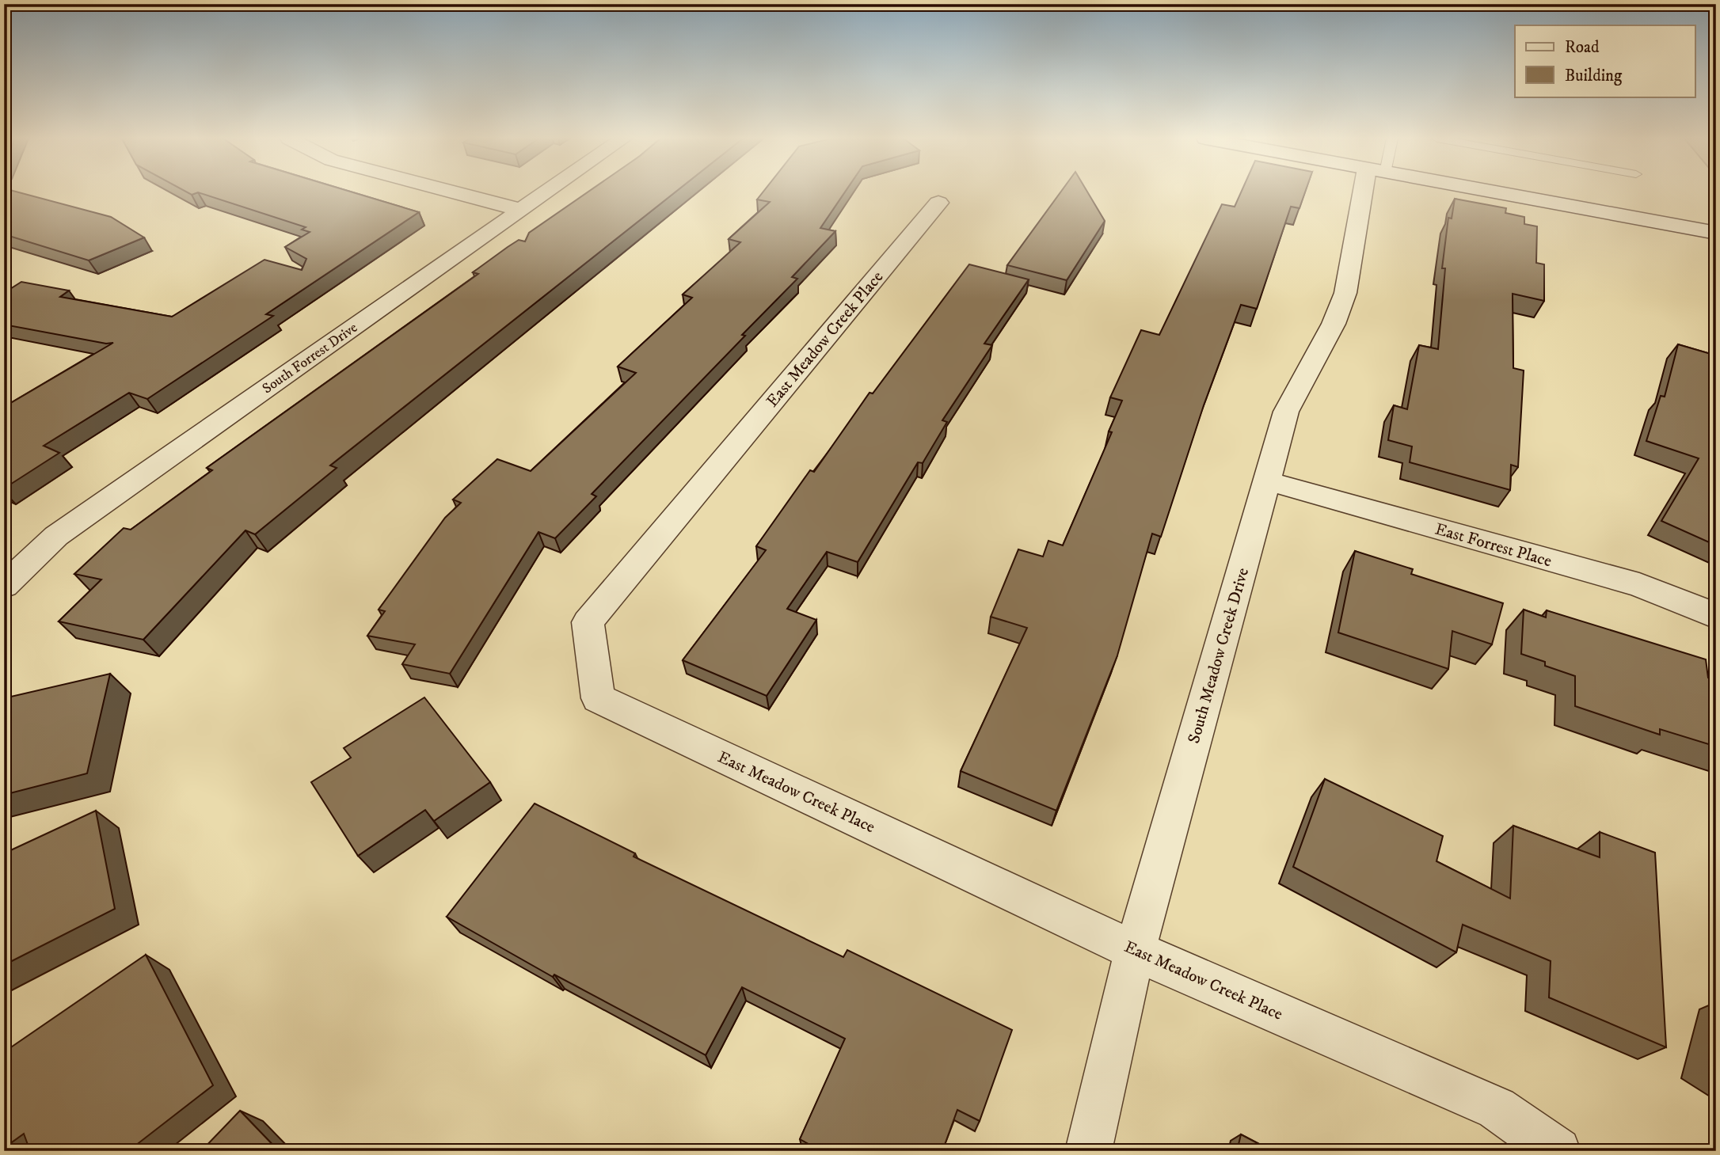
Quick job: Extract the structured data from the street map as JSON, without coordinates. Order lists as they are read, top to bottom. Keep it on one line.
{"streets":{"street":["East Meadow Creek Place","South Forrest Drive","East Forrest Place","South Meadow Creek Drive"]},"crossings":[["East Meadow Creek Place","South Meadow Creek Drive"],["East Forrest Place","South Meadow Creek Drive"]],"legend":["Road","Building"]}
